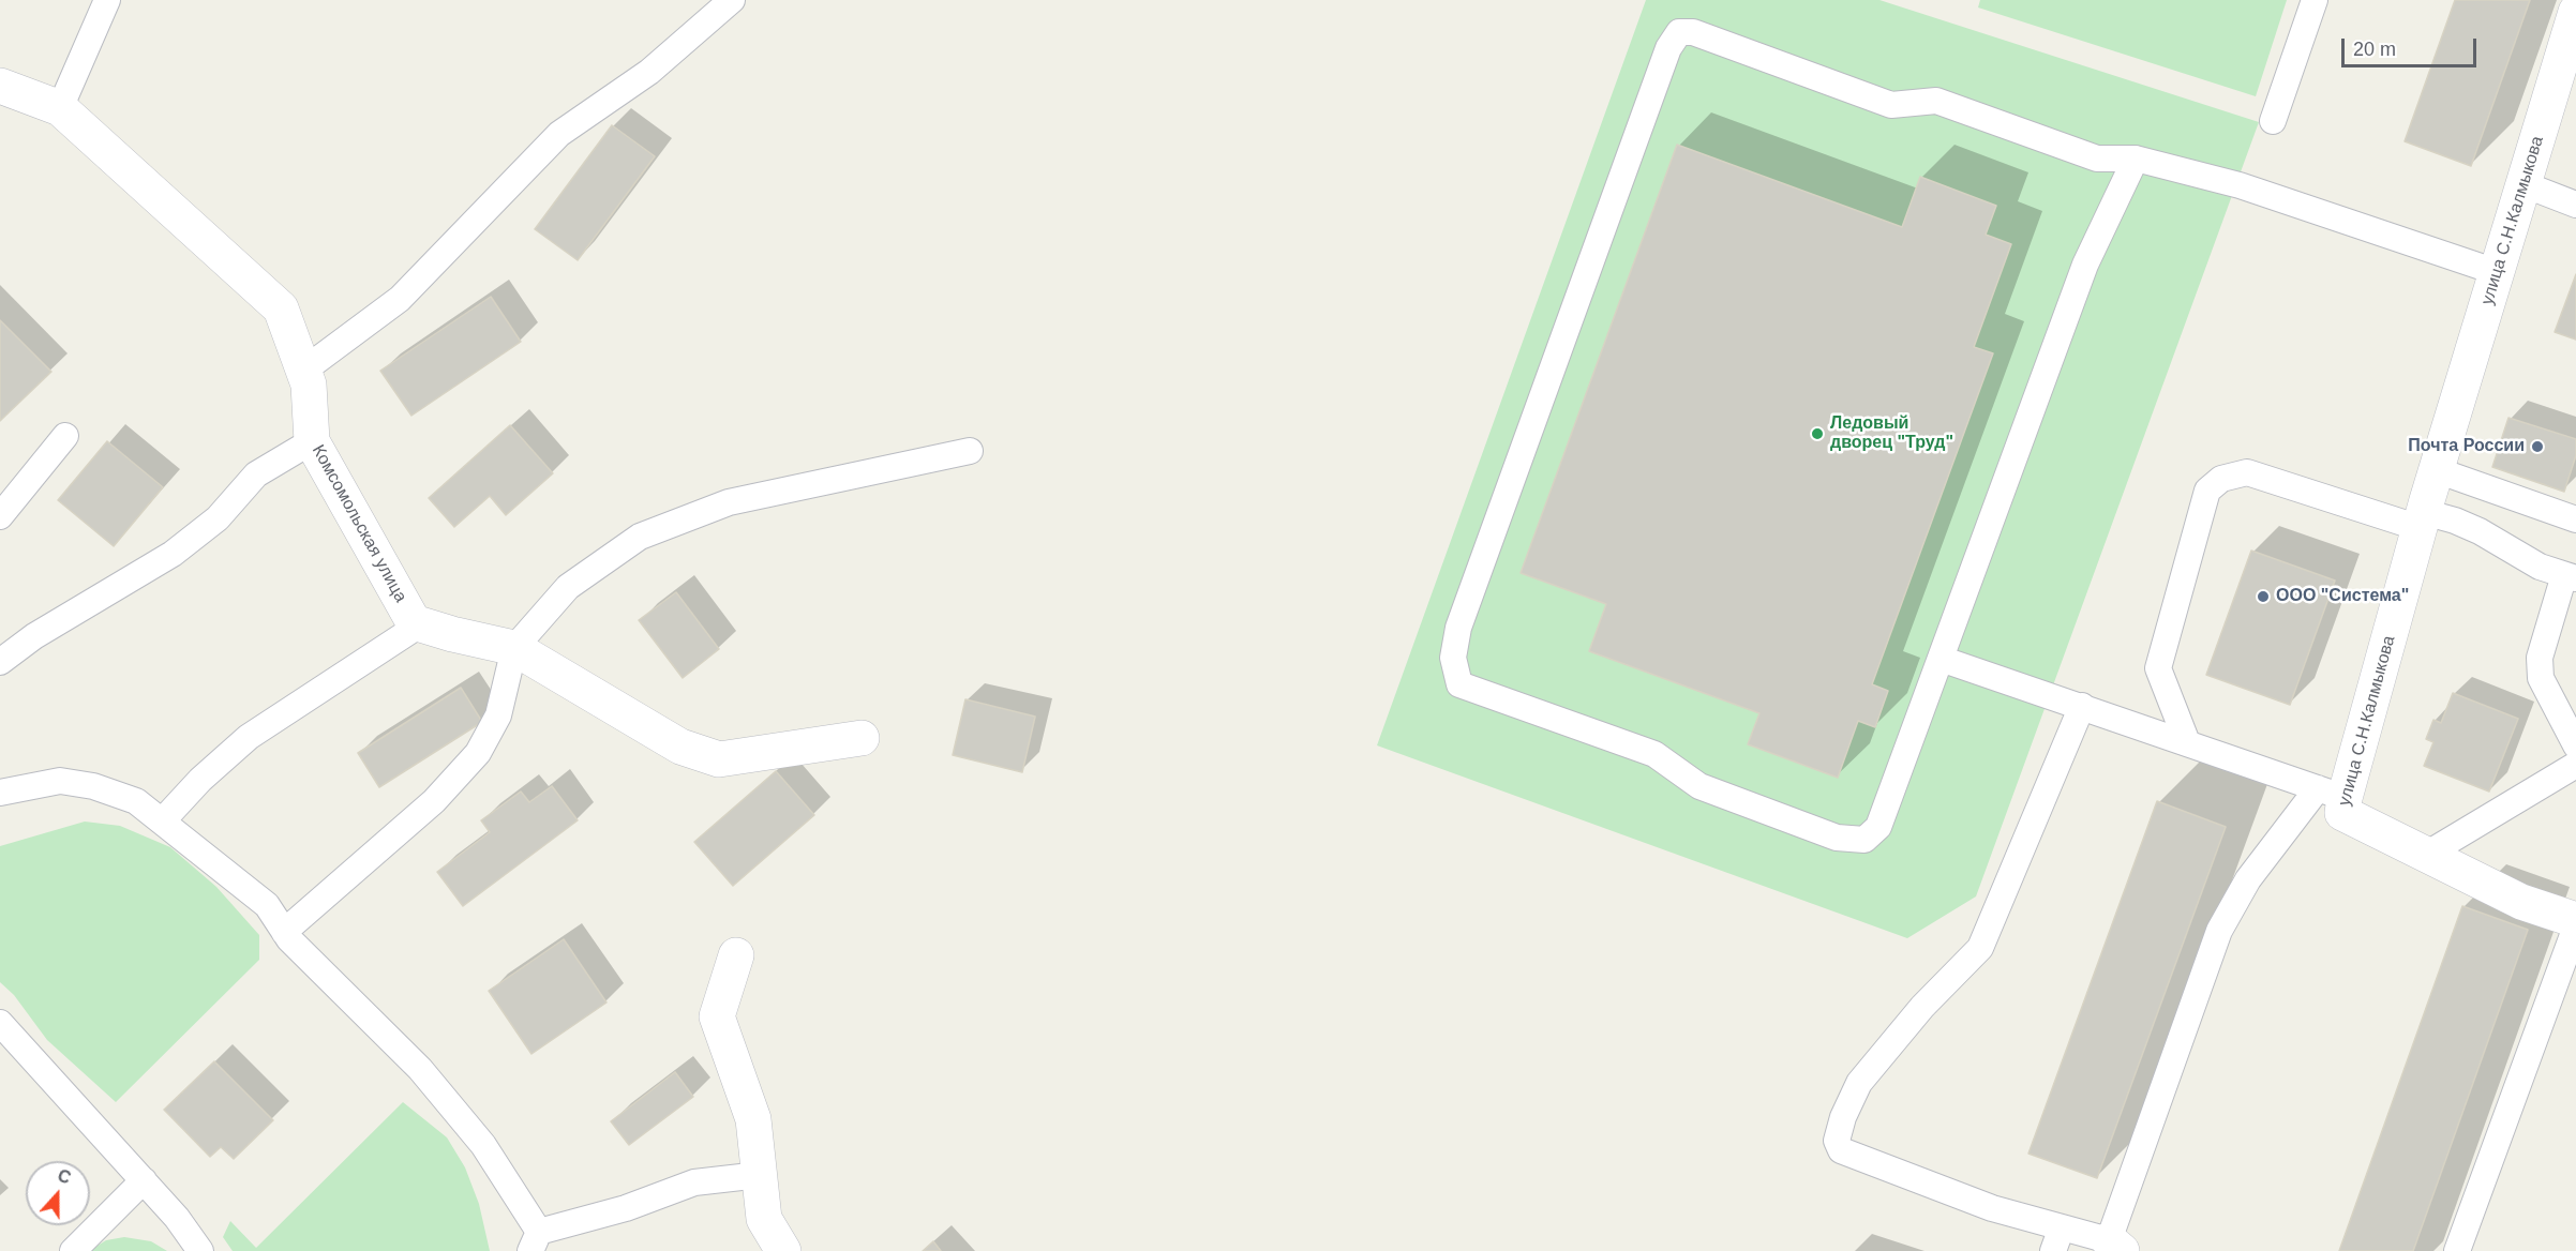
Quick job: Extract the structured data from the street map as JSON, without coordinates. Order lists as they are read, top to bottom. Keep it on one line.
{"streets":{"street":["улица С.Н.Калмыкова","Комсомольская улица"]},"places":["Ледовый дворец \"Труд\"","Почта России","ООО \"Система\""],"scale_bar":"20 m","north":"top"}
